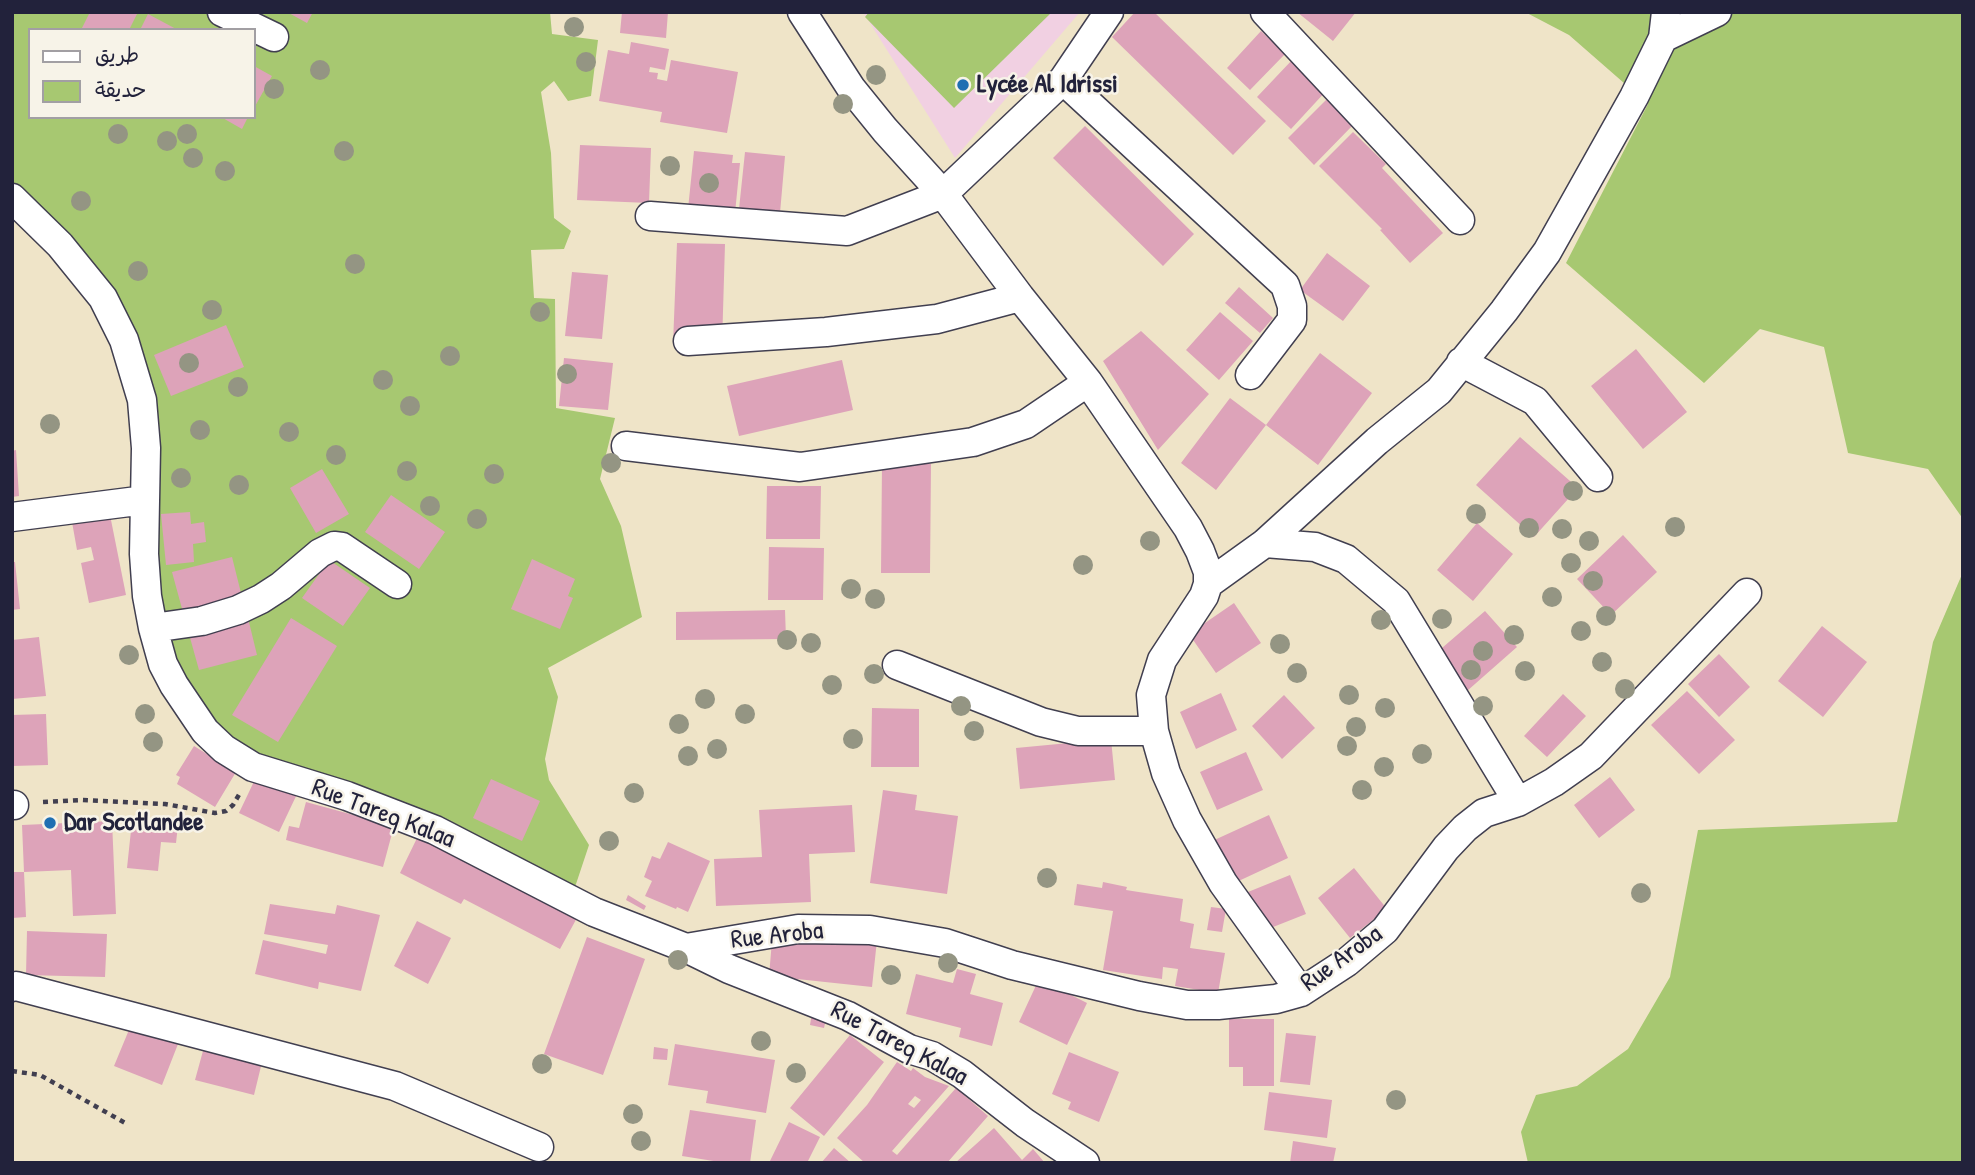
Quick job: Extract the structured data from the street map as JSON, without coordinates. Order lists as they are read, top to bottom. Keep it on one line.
{"streets":{"street":["Rue Tareq Kalaa","Rue Aroba"]},"crossings":[["Rue Tareq Kalaa","Rue Aroba"]],"places":["Lycée Al Idrissi","Dar Scotlandee"],"legend":["طريق","حديقة"]}
